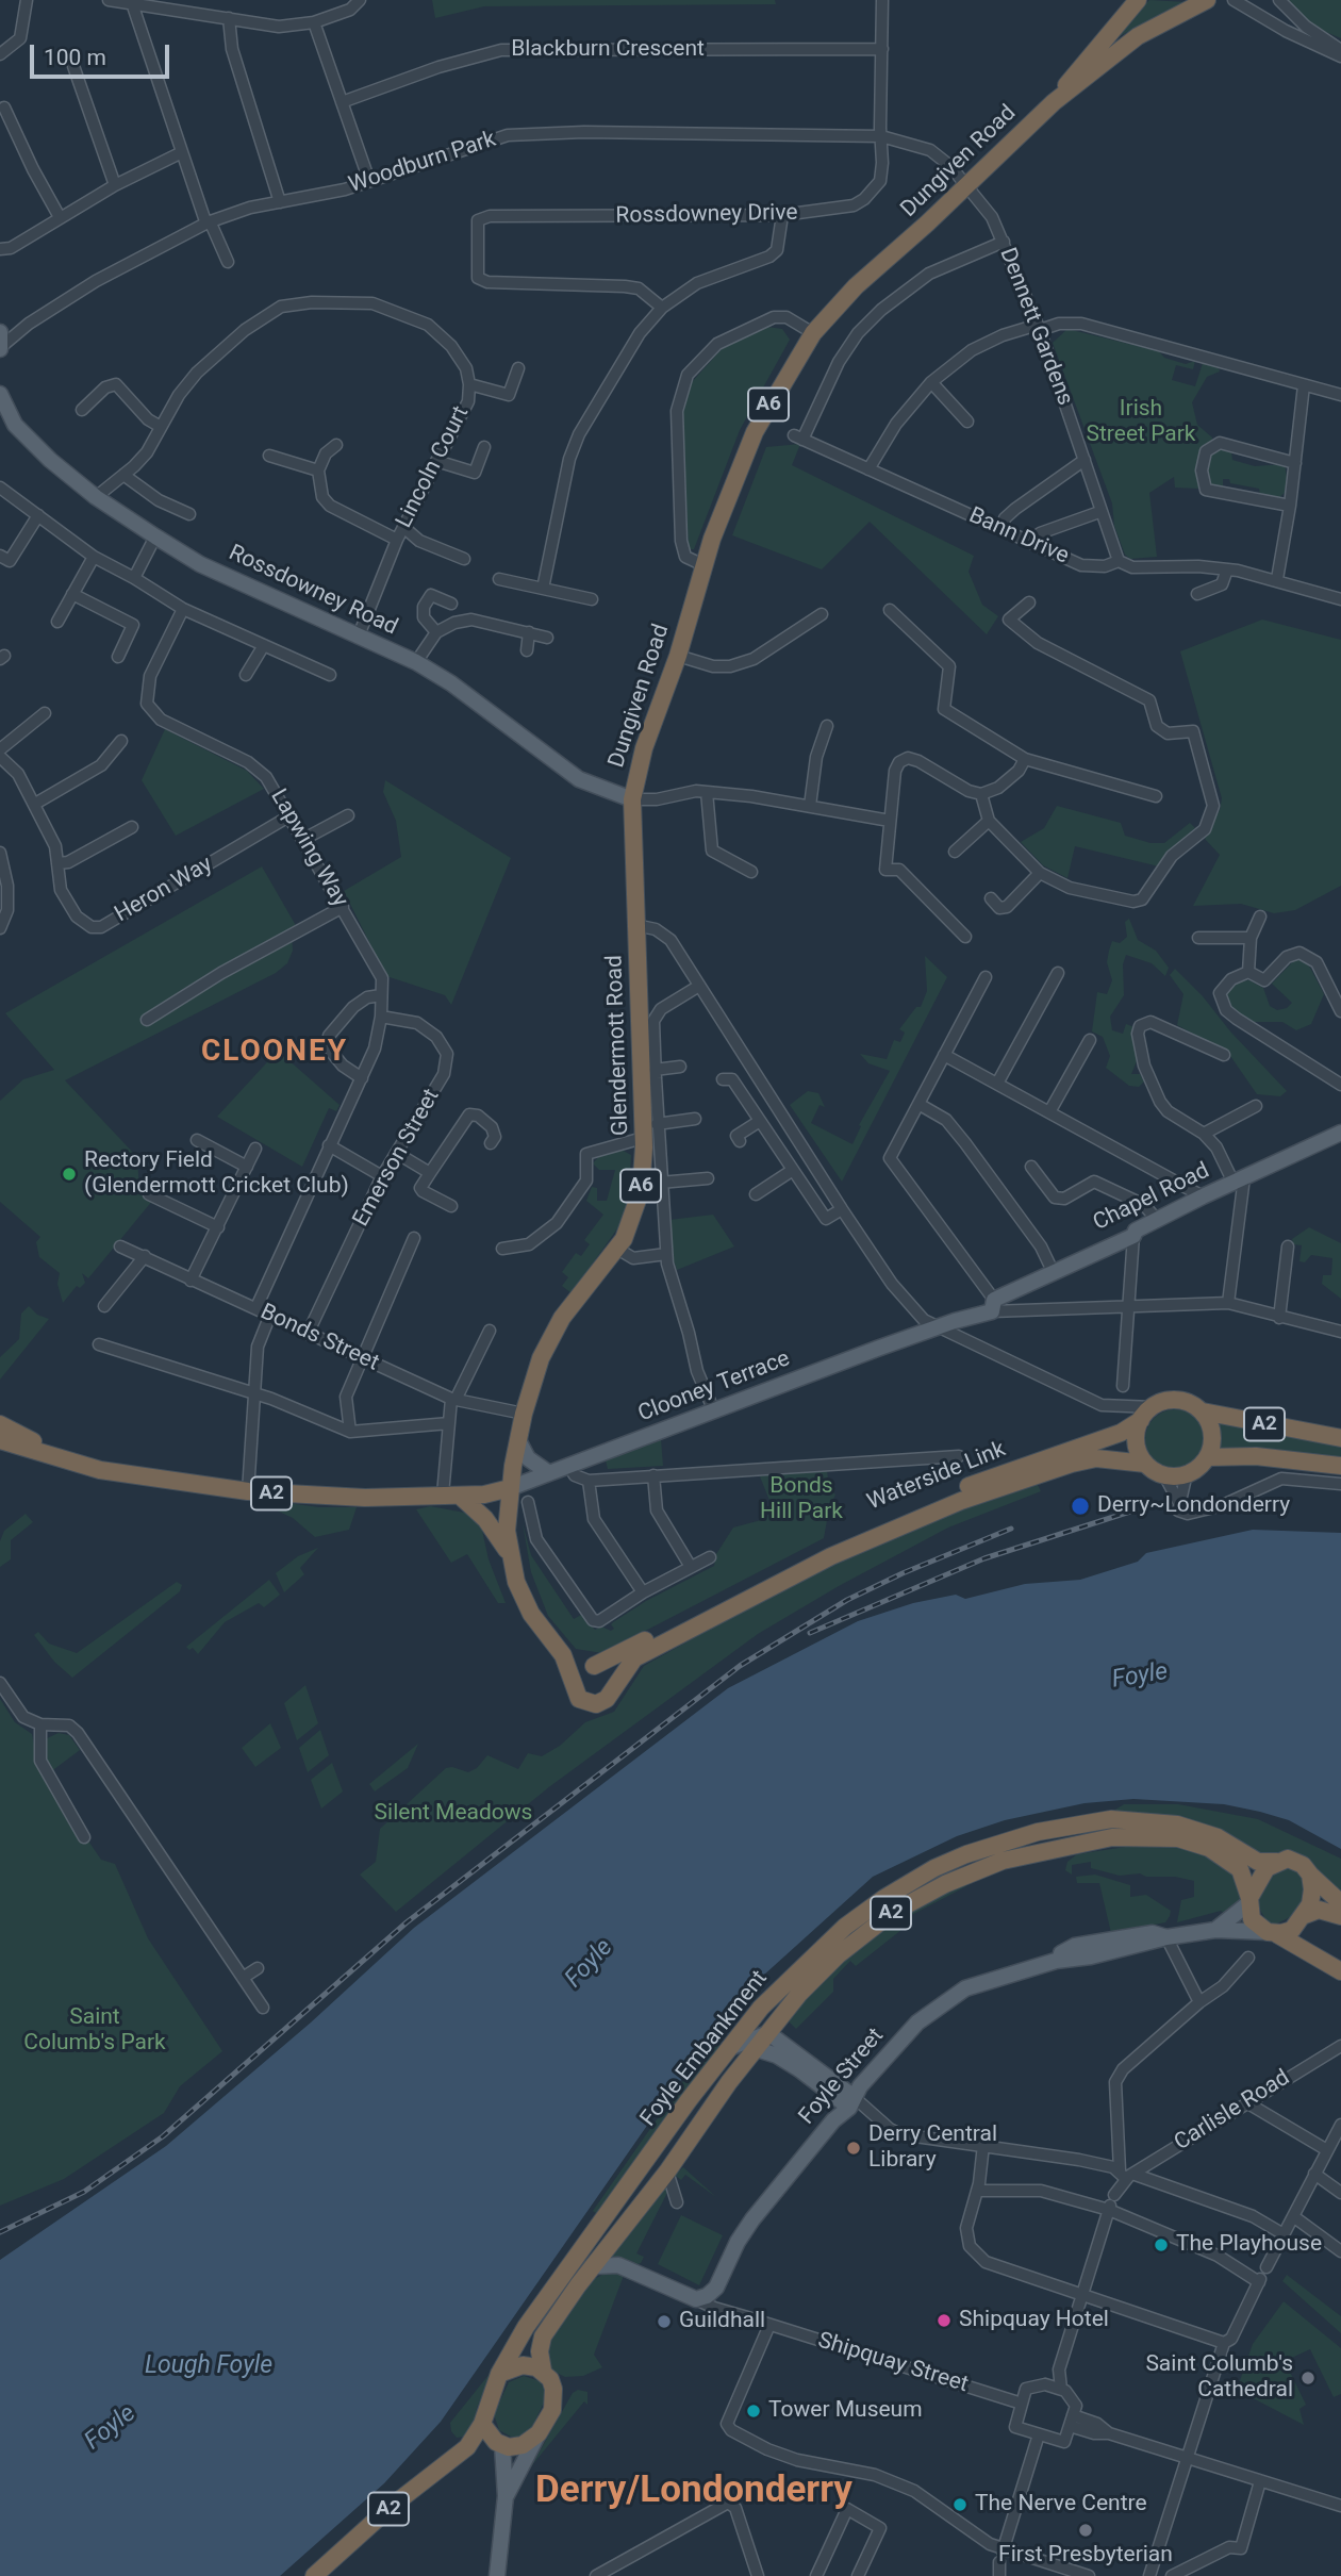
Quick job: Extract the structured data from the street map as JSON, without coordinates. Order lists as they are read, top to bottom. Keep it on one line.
{"streets":{"highway":["Dungiven Road","A6","Glendermott Road","A2","Waterside Link","Foyle Embankment"],"main road":["Rossdowney Road","Chapel Road","Clooney Terrace","Foyle Street"],"street":["Blackburn Crescent","Woodburn Park","Rossdowney Drive","Dennett Gardens","Lincoln Court","Bann Drive","Lapwing Way","Heron Way","Emerson Street","Bonds Street","Carlisle Road","Shipquay Street"]},"crossings":[["Dungiven Road","Woodburn Park"],["Dungiven Road","Dennett Gardens"],["Dungiven Road","Rossdowney Road"],["Dungiven Road","Glendermott Road"],["Woodburn Park","Rossdowney Drive"],["Woodburn Park","Dennett Gardens"],["Dennett Gardens","Bann Drive"],["Lincoln Court","Rossdowney Road"],["Lapwing Way","Heron Way"],["Glendermott Road","Bonds Street"],["Glendermott Road","Clooney Terrace"],["Glendermott Road","A2"],["Emerson Street","Bonds Street"],["Chapel Road","Clooney Terrace"],["Clooney Terrace","A2"],["A2","Waterside Link"],["A2","Foyle Embankment"],["A2","Foyle Street"],["Foyle Embankment","Foyle Street"]],"districts":["CLOONEY","Derry/Londonderry"],"water":["Foyle","Lough Foyle"],"parks":["Irish Street Park","Bonds Hill Park","Silent Meadows","Saint Columb's Park"],"places":["Rectory Field (Glendermott Cricket Club)","Derry~Londonderry","Derry Central Library","The Playhouse","Shipquay Hotel","Guildhall","Saint Columb's Cathedral","Tower Museum","The Nerve Centre","First Presbyterian"],"scale_bar":"100 m"}
